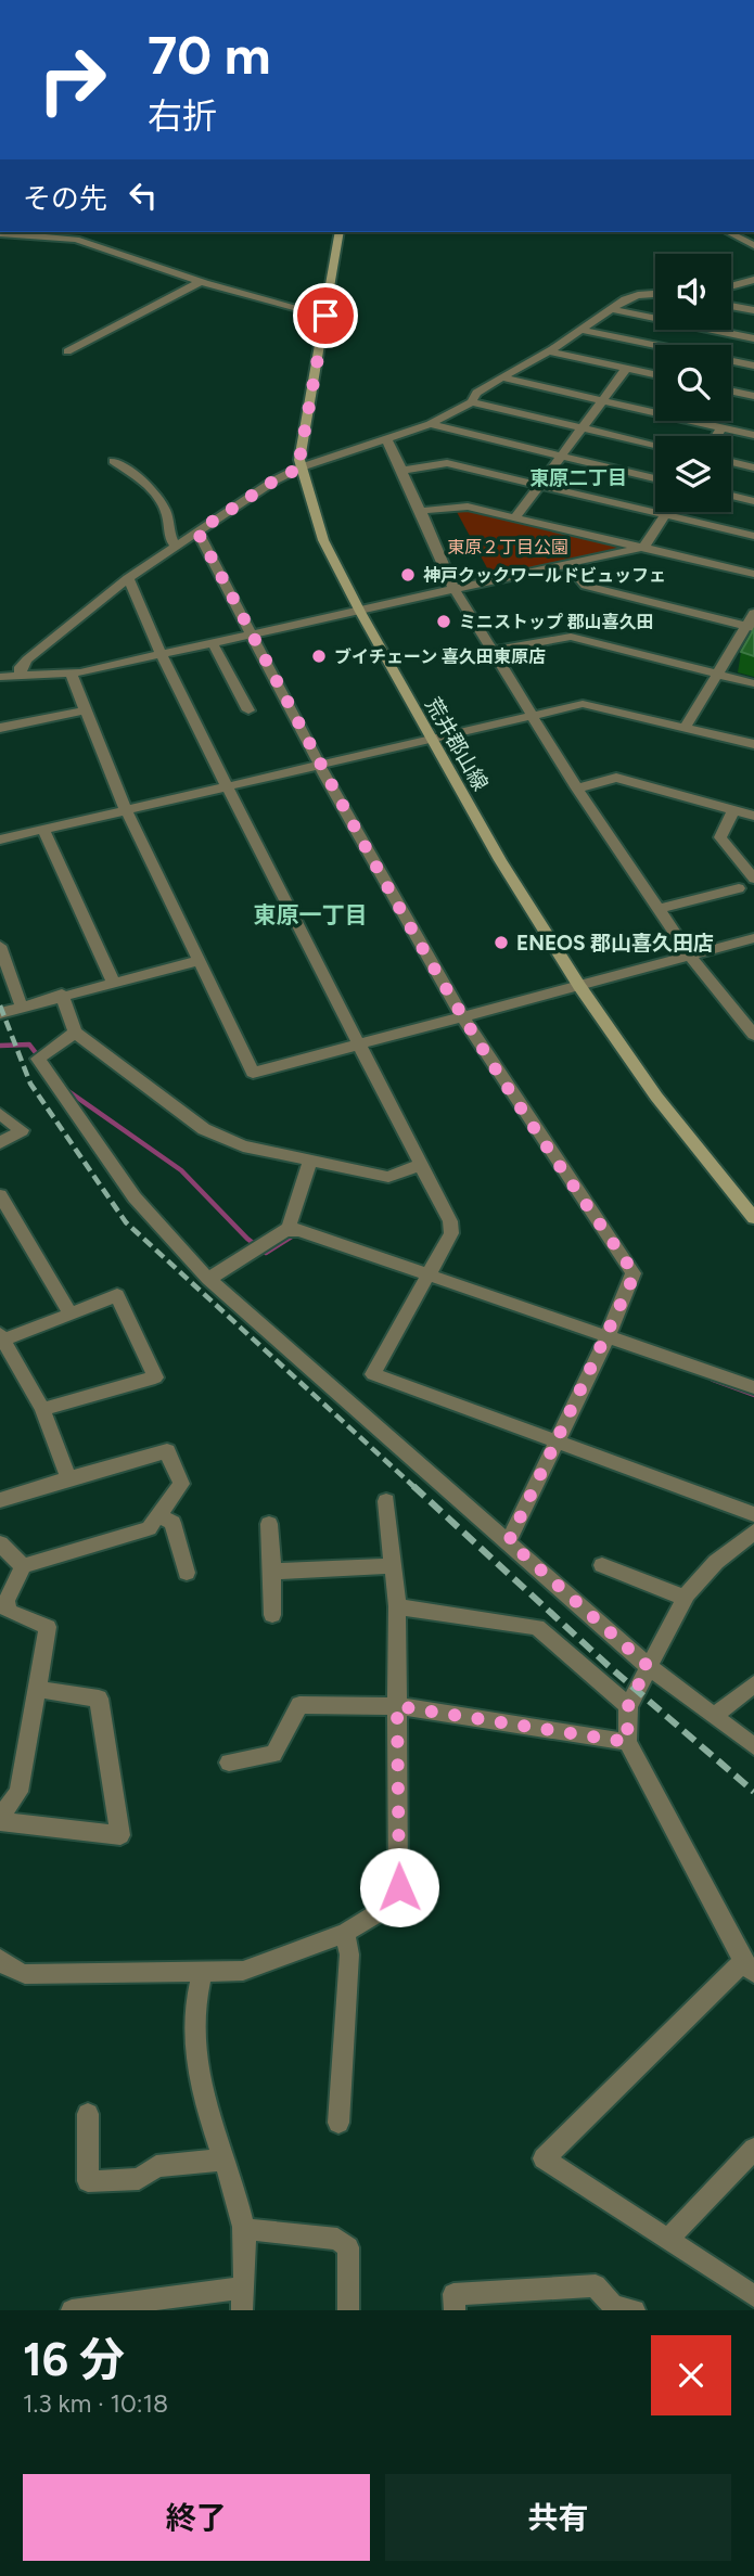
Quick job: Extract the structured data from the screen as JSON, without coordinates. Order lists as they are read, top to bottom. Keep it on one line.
{"streets":{"main road":["荒井郡山線"]},"districts":["東原二丁目","東原一丁目"],"parks":["東原２丁目公園"],"places":["神戸クックワールドビュッフェ","ミニストップ 郡山喜久田","ブイチェーン 喜久田東原店","ENEOS 郡山喜久田店"],"page":{"turn":["70 m","右折"],"then":"その先","heading":["16 分","1.3 km · 10:18"],"buttons":["終了","共有"]}}
